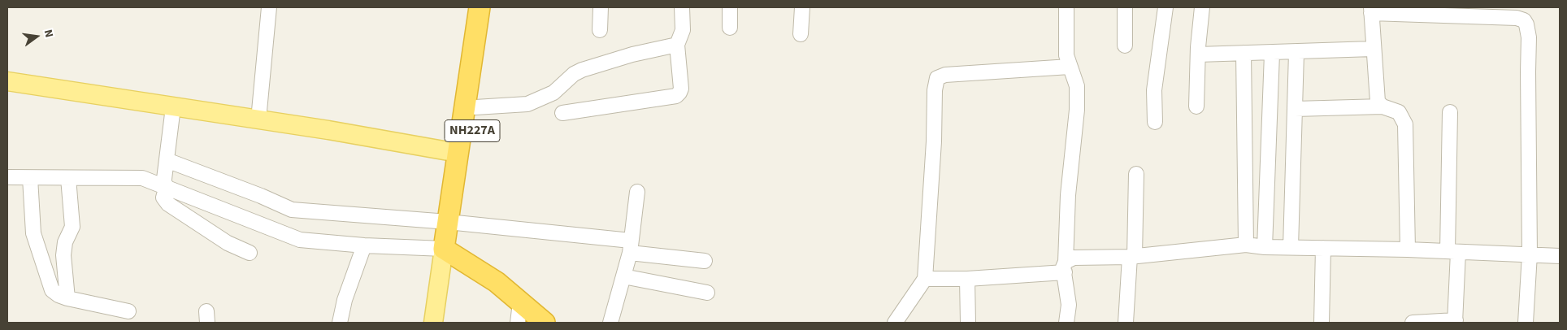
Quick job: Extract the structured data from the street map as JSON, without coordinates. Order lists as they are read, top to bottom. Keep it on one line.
{"streets":{"highway":["NH227A"]},"north":"right"}
